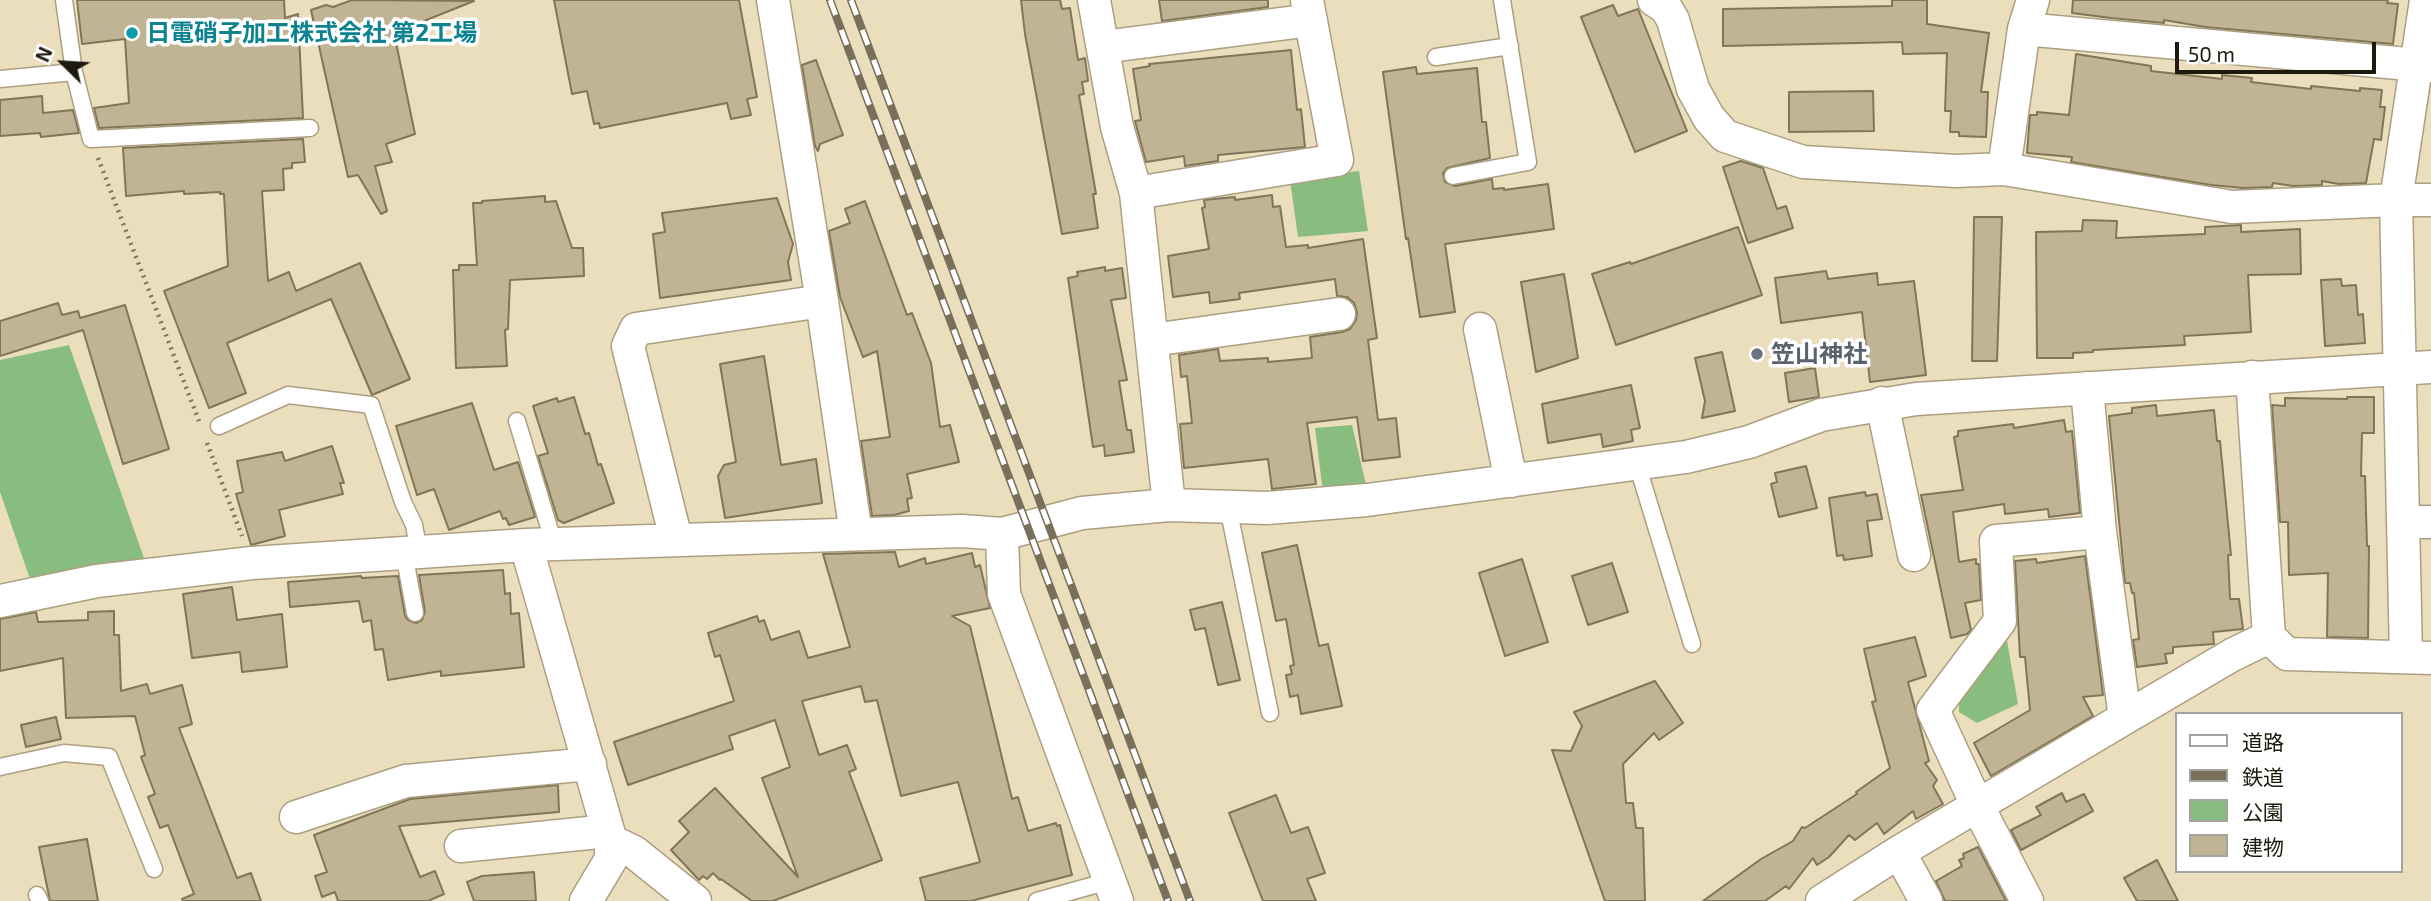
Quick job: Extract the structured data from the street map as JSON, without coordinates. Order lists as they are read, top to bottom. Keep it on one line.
{"places":["日電硝子加工株式会社 第2工場","笠山神社"],"legend":["道路","鉄道","公園","建物"],"scale_bar":"50 m","north":"top left"}
